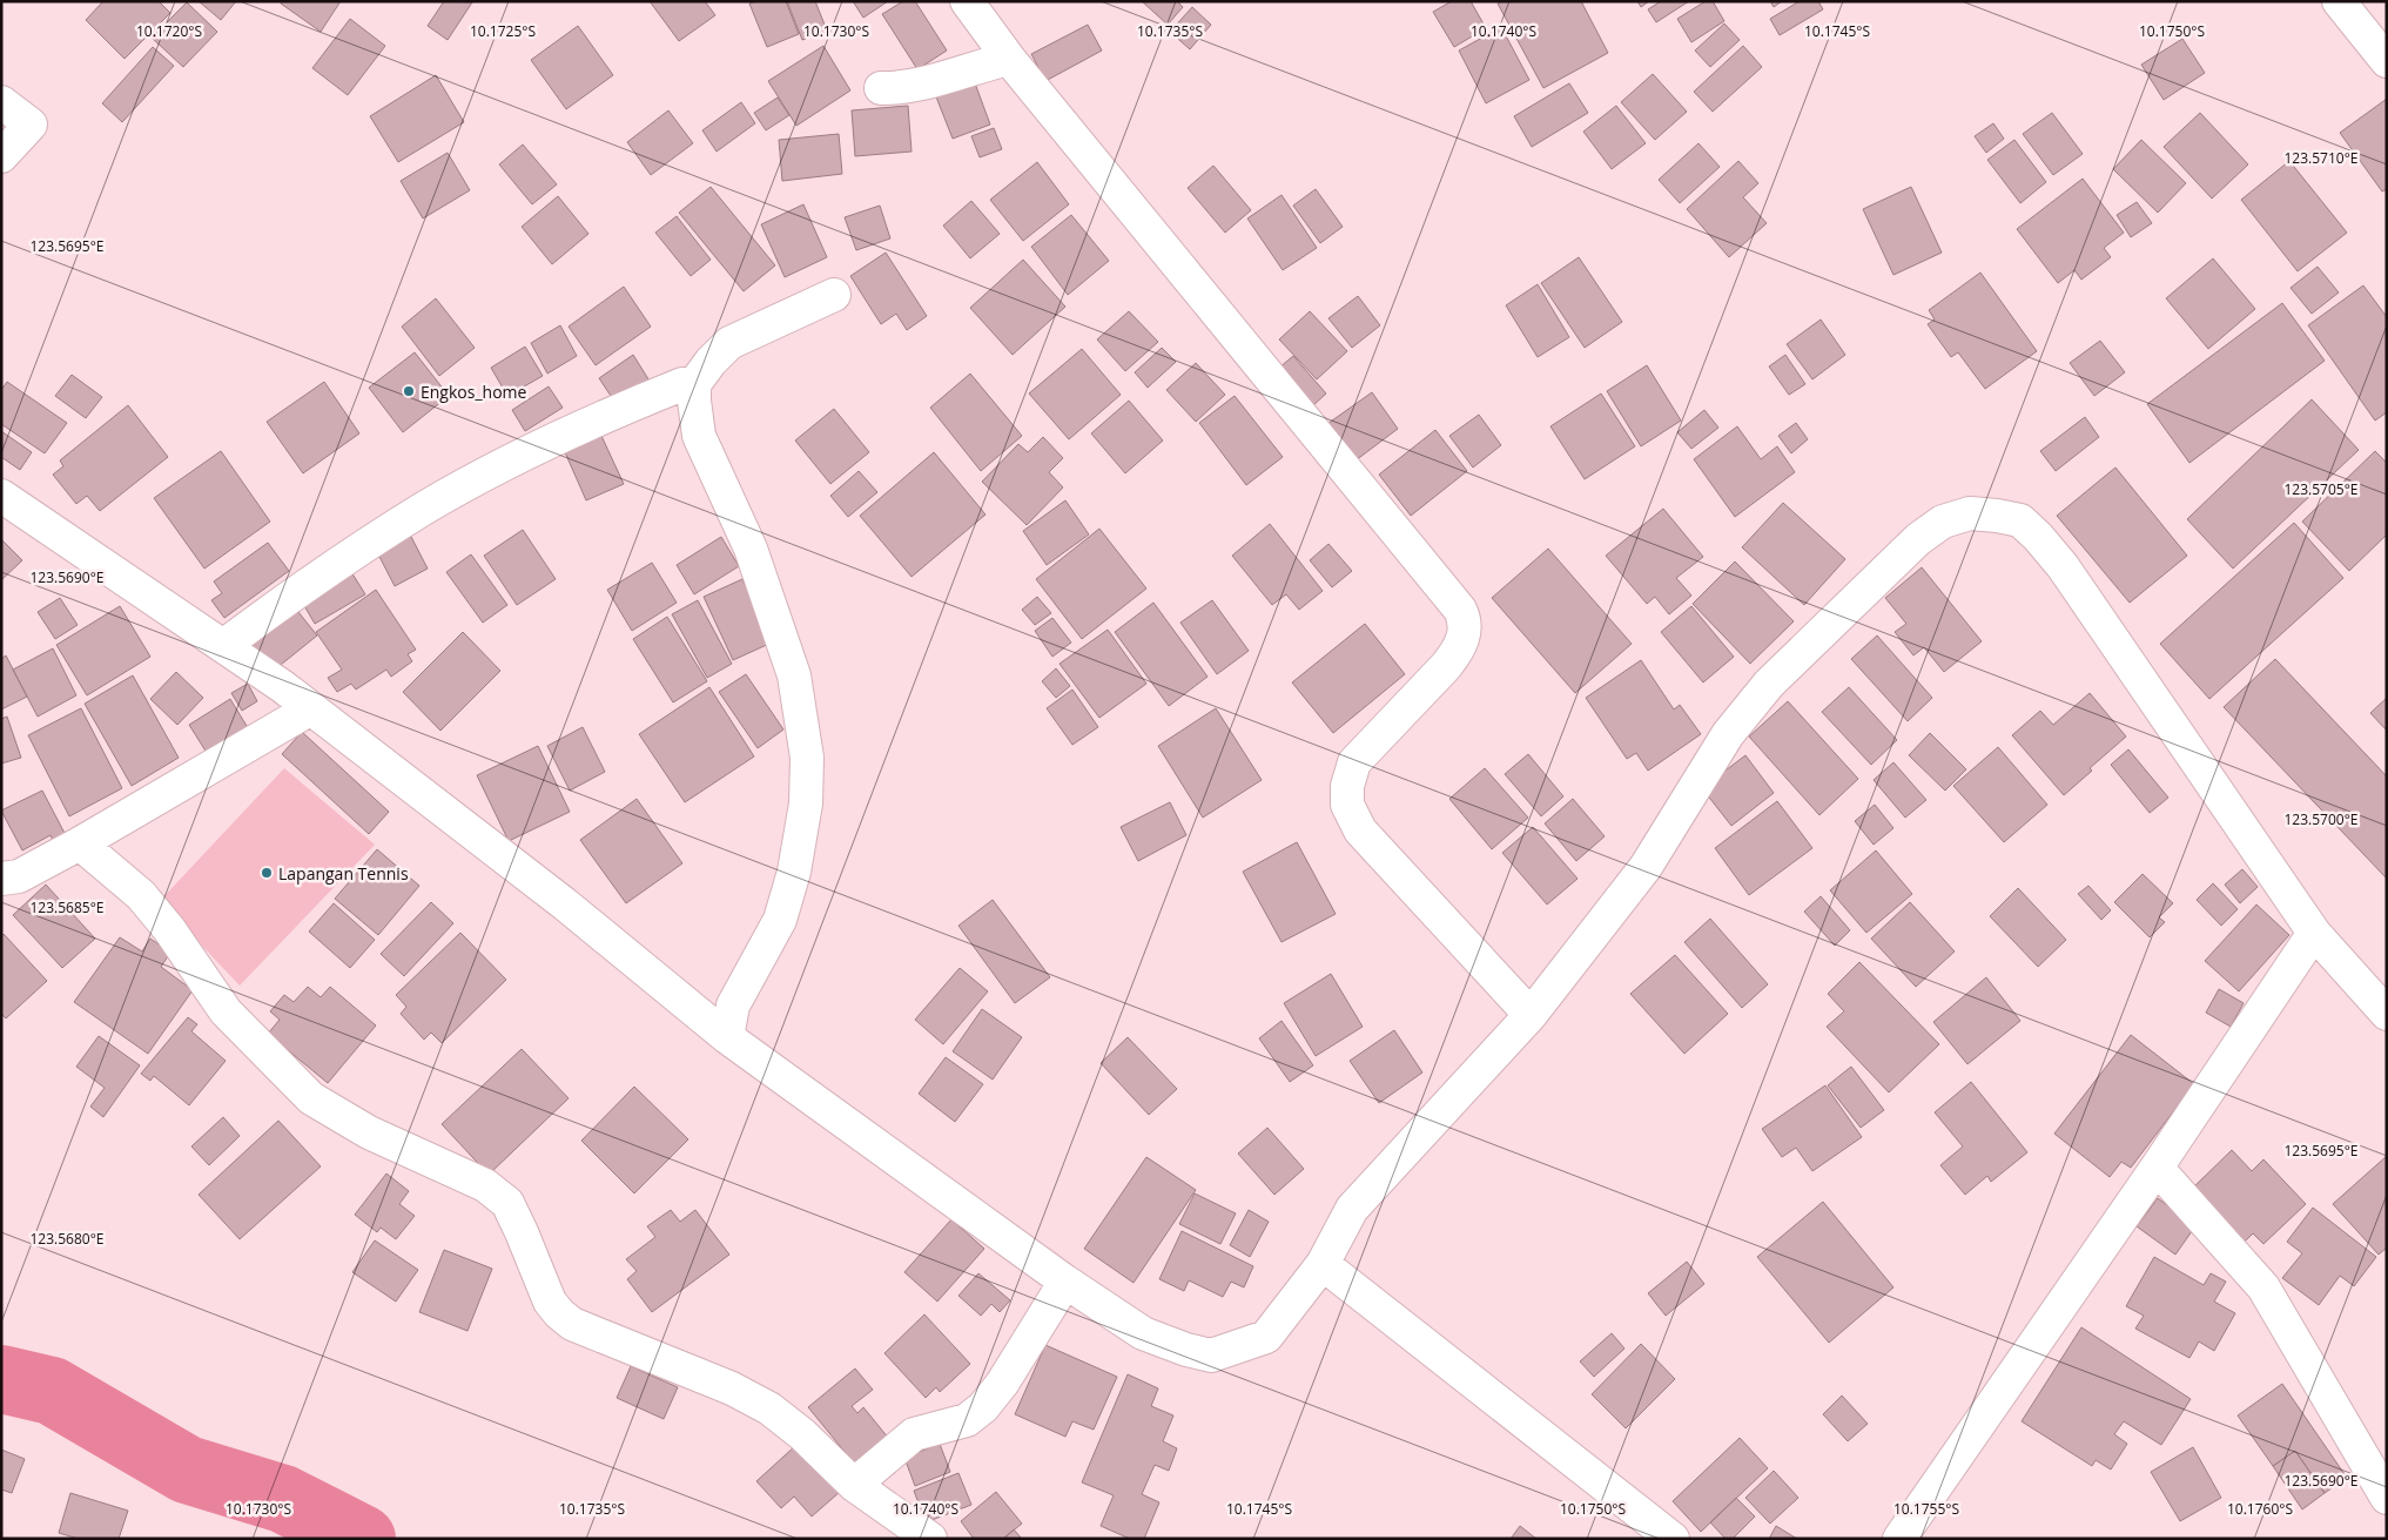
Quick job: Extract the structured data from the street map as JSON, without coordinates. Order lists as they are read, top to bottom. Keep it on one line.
{"places":["Engkos_home","Lapangan Tennis"],"coordinates":["10.1735°S","10.1740°S","10.1745°S","10.1750°S","10.1720°S","10.1725°S","10.1730°S","123.5710°E","123.5695°E","123.5705°E","123.5690°E","123.5700°E","123.5685°E","123.5680°E","10.1755°S","10.1760°S"]}
